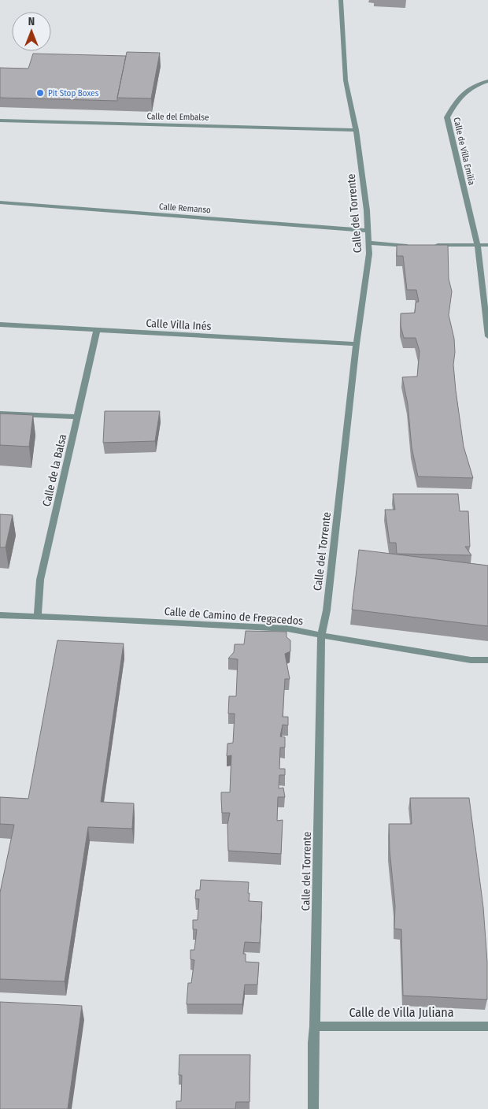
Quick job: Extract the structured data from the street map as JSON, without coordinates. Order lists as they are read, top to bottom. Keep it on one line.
{"streets":{"street":["Calle del Embalse","Calle de Villa Emilia","Calle Remanso","Calle del Torrente","Calle Villa Inés","Calle de la Balsa","Calle de Camino de Fregacedos","Calle de Villa Juliana"]},"crossings":[["Calle del Embalse","Calle del Torrente"],["Calle Remanso","Calle del Torrente"],["Calle del Torrente","Calle Villa Inés"],["Calle del Torrente","Calle de Camino de Fregacedos"],["Calle del Torrente","Calle de Villa Juliana"],["Calle Villa Inés","Calle de la Balsa"],["Calle de la Balsa","Calle de Camino de Fregacedos"]],"places":["Pit Stop Boxes"],"north":"top"}
